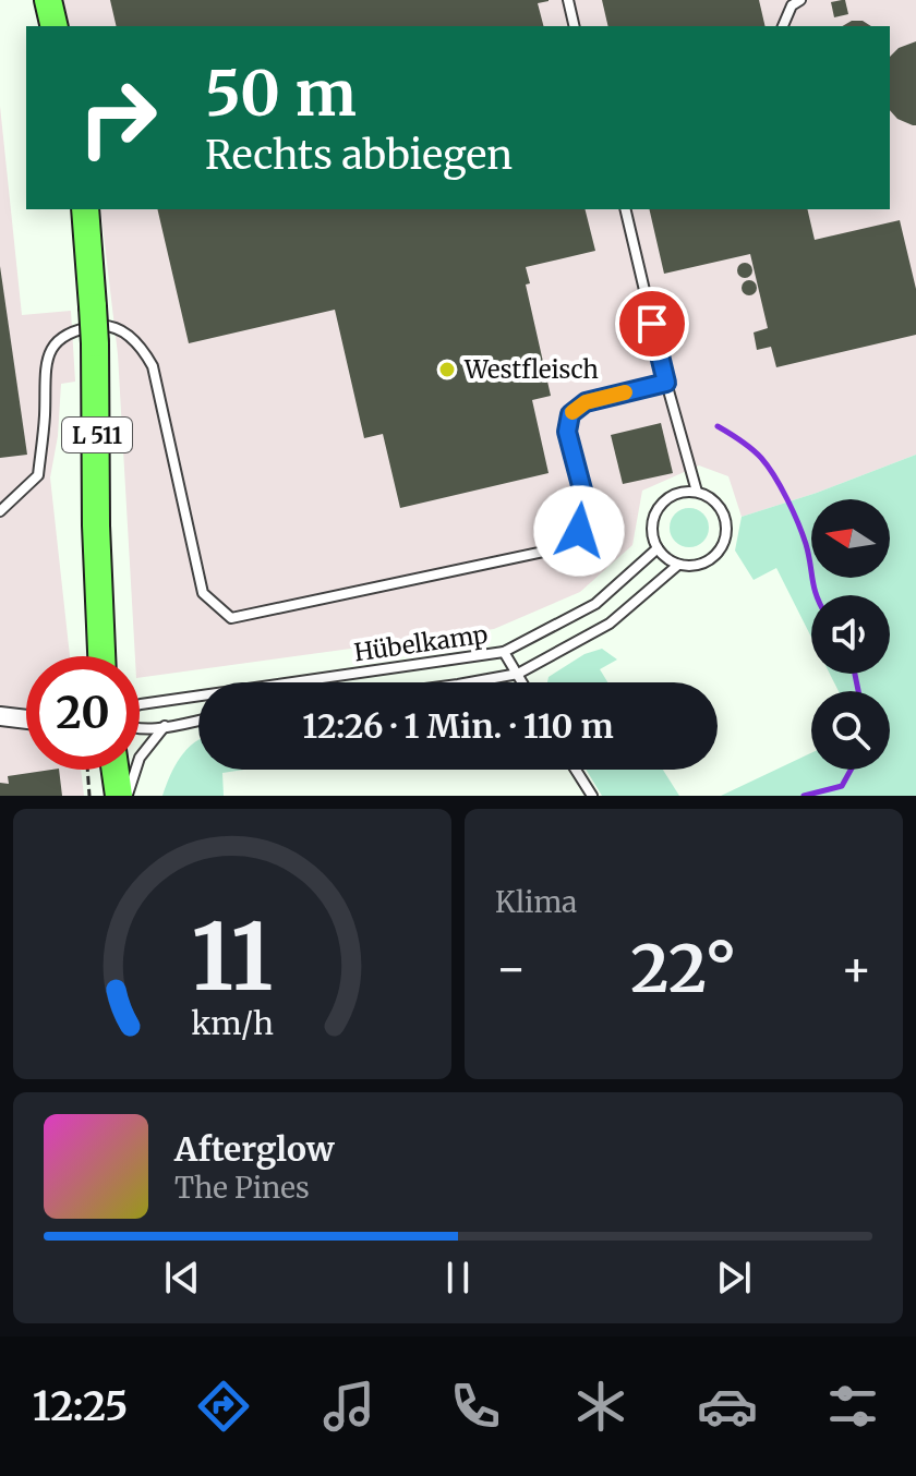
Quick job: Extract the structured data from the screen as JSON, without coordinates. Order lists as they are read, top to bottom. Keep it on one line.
{"streets":{"main road":["L 511"],"lane":["Hübelkamp"]},"places":["Westfleisch"],"north":"left","page":{"turn":["50 m","Rechts abbiegen"],"limit":"20","trip":"12:26 · 1 Min. · 110 m","tile":"Klima","heat":["−","22°","+"],"song":["Afterglow","The Pines"],"tabs":"12:25","gauge":["11","km/h"]}}
